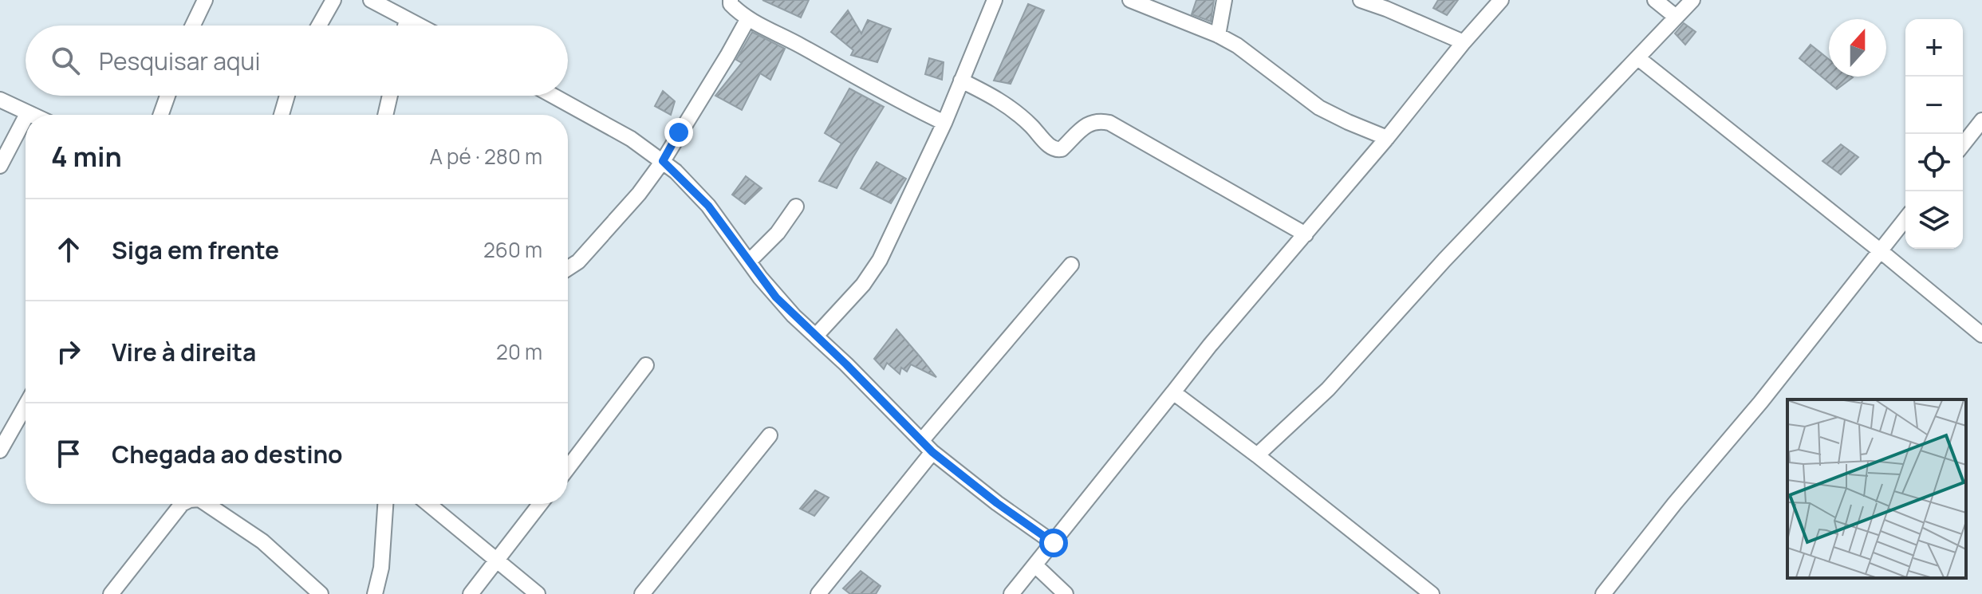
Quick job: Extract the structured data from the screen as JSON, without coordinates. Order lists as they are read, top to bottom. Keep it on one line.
{"north":"top","page":{"map_buttons":["+","−"],"search":"Pesquisar aqui","heading":["4 min","A pé · 280 m"],"list":[["Siga em frente","260 m"],["Vire à direita","20 m"],"Chegada ao destino"]}}
